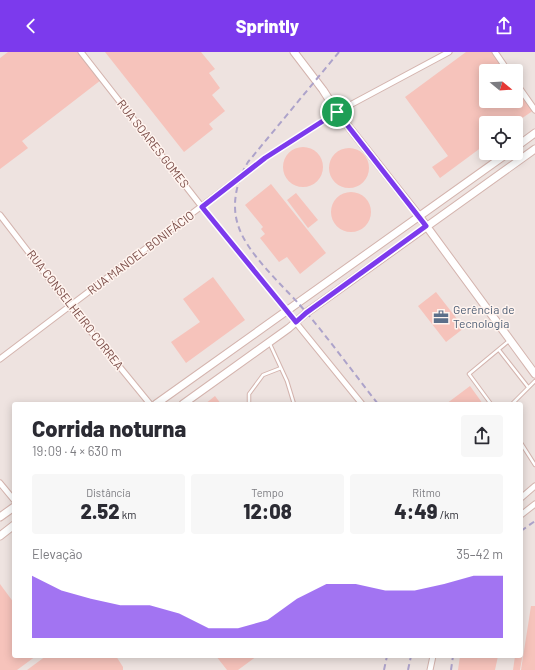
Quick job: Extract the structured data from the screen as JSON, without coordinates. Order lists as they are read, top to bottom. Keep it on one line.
{"streets":{"street":["RUA SOARES GOMES","RUA MANOEL BONIFÁCIO","RUA CONSELHEIRO CORREA"]},"crossings":[["RUA SOARES GOMES","RUA MANOEL BONIFÁCIO"],["RUA MANOEL BONIFÁCIO","RUA CONSELHEIRO CORREA"]],"places":{"office":["Gerência de Tecnologia"]},"north":"right","page":{"header":"Sprintly","heading":["Corrida noturna","19:09 · 4 × 630 m"],"stats":[["Distância","2.52 km"],["Tempo","12:08"],["Ritmo","4:49 /km"]],"chart":["Elevação","35–42 m"]}}
